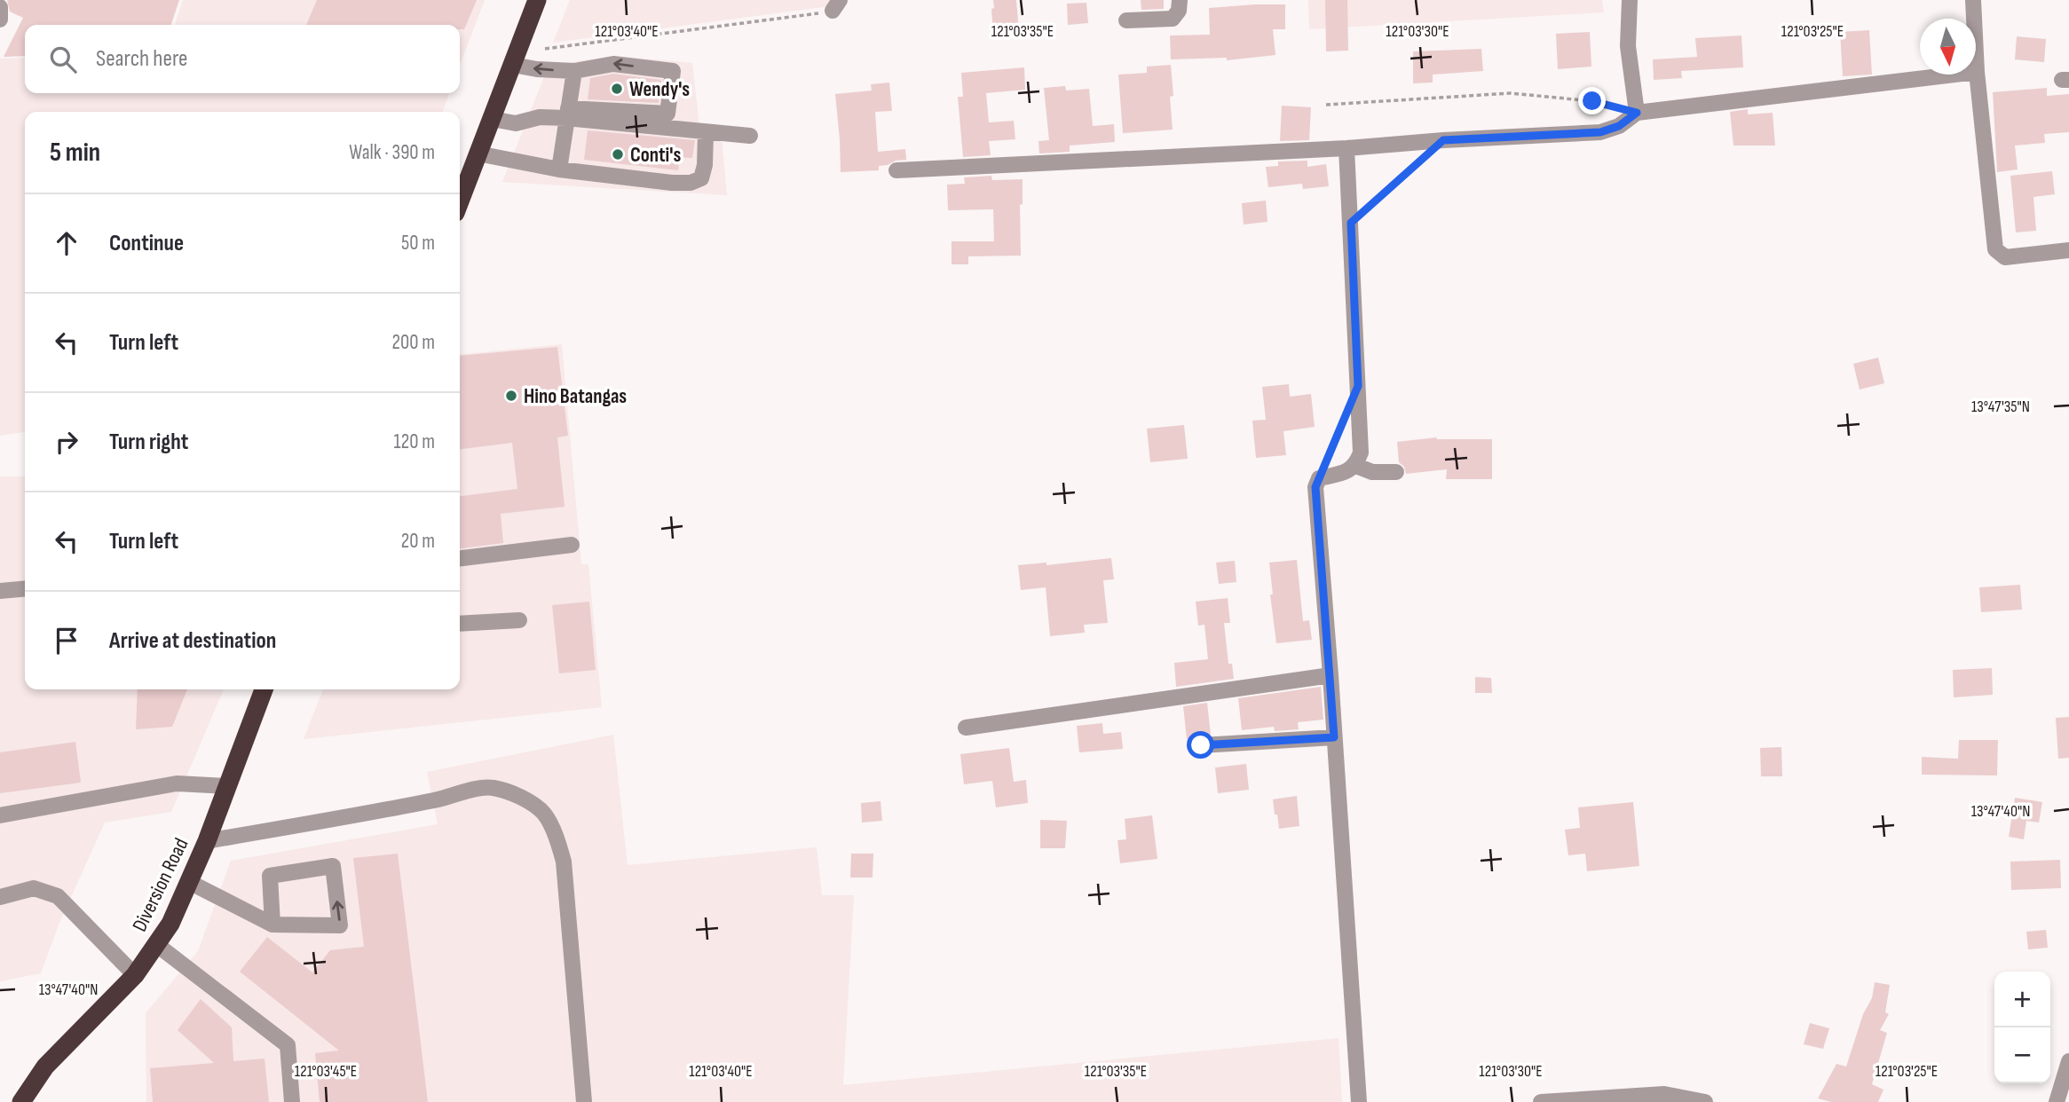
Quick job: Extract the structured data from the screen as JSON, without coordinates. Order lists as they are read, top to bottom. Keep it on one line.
{"streets":{"highway":["Diversion Road"]},"places":["Wendy's","Conti's","Hino Batangas"],"north":"bottom","page":{"search":"Search here","heading":["5 min","Walk · 390 m"],"list":[["Continue","50 m"],["Turn left","200 m"],["Turn right","120 m"],["Turn left","20 m"],"Arrive at destination"],"map_buttons":["+","−"]},"coordinates":["121°03'40\"E","121°03'35\"E","121°03'30\"E","121°03'25\"E","13°47'35\"N","13°47'40\"N","121°03'45\"E"]}
